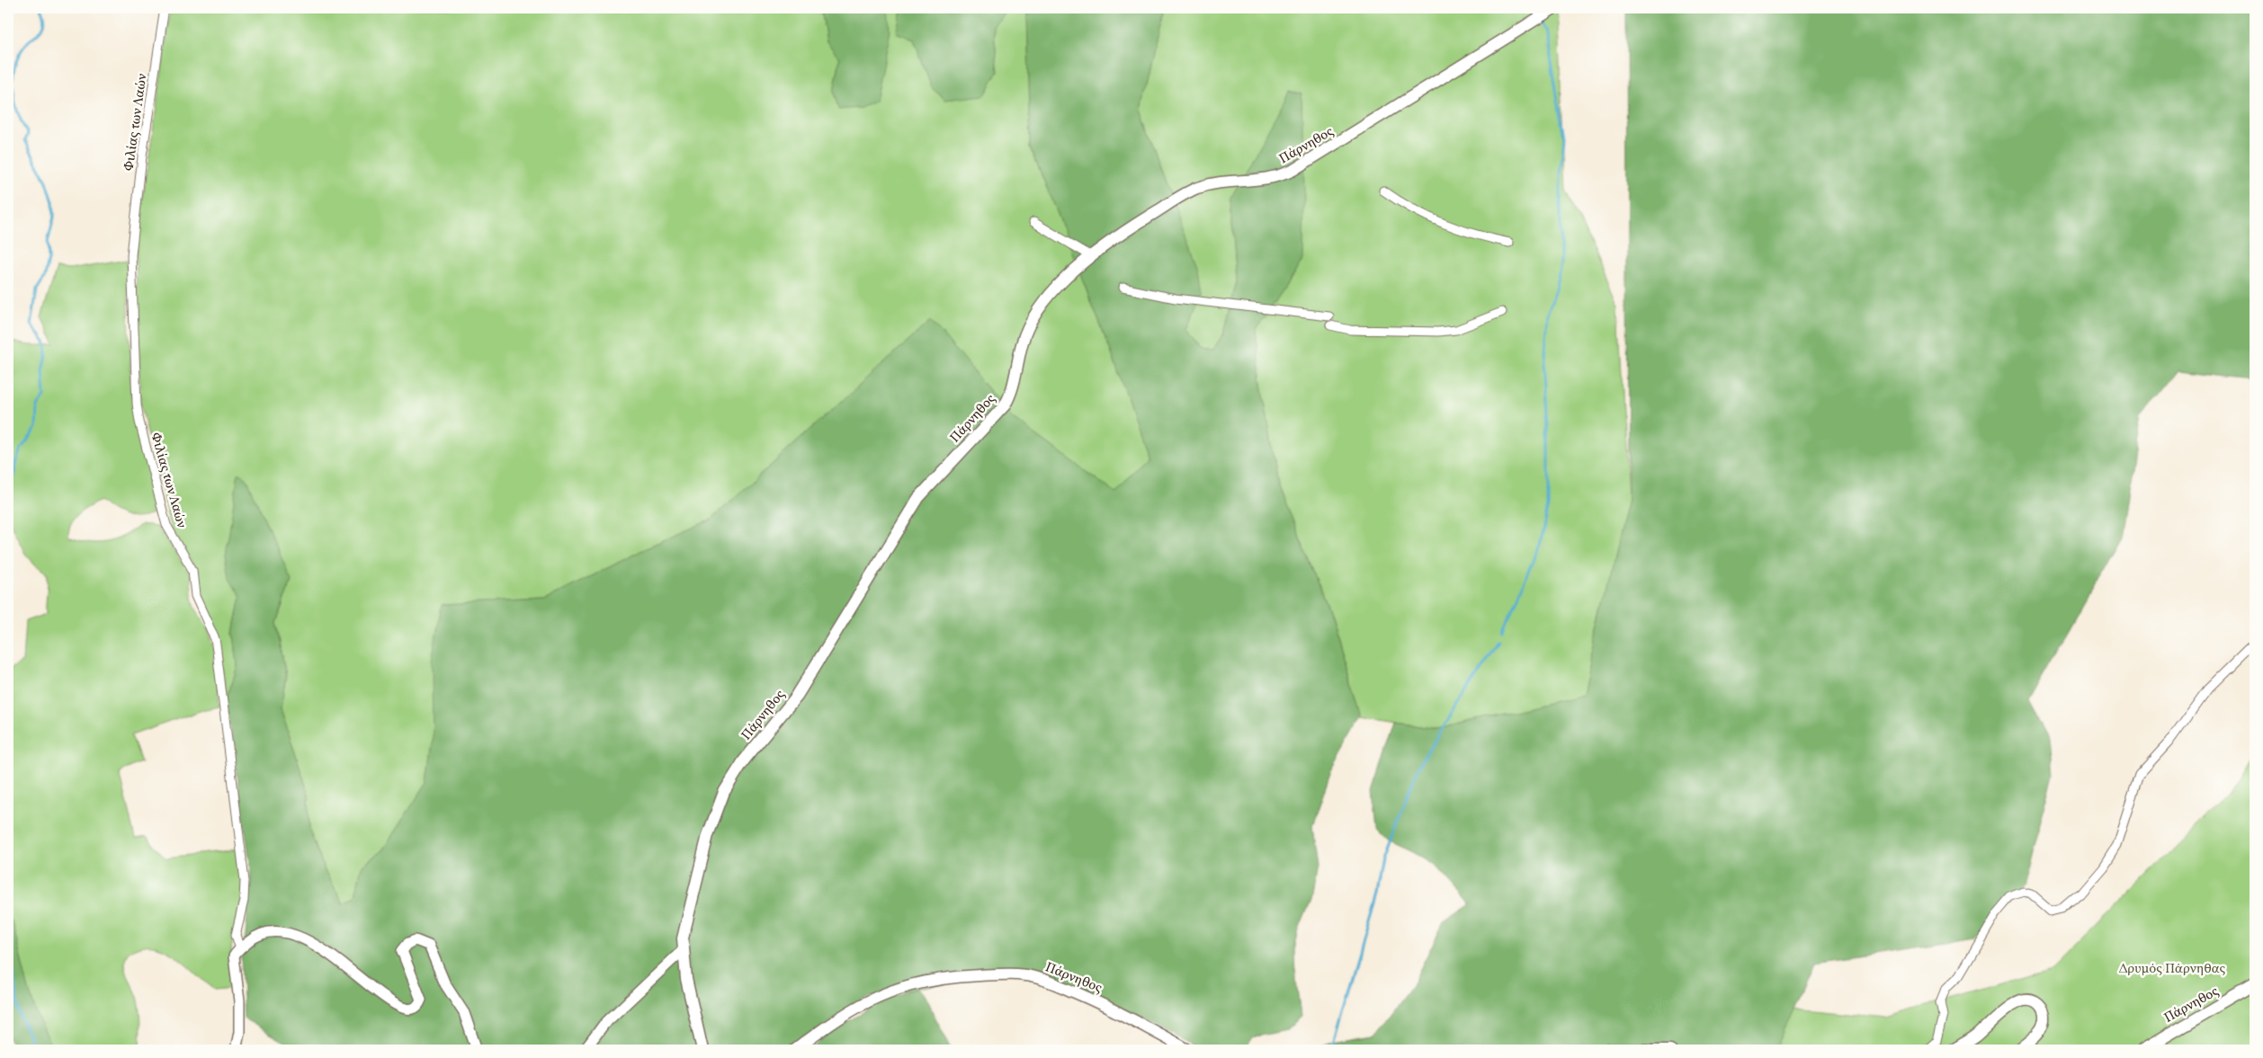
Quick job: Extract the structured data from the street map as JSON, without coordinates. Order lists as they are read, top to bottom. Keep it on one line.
{"streets":{"main road":["Πάρνηθος"],"street":["Φιλίας των Λαών"]},"parks":["Δρυμός Πάρνηθας"]}
